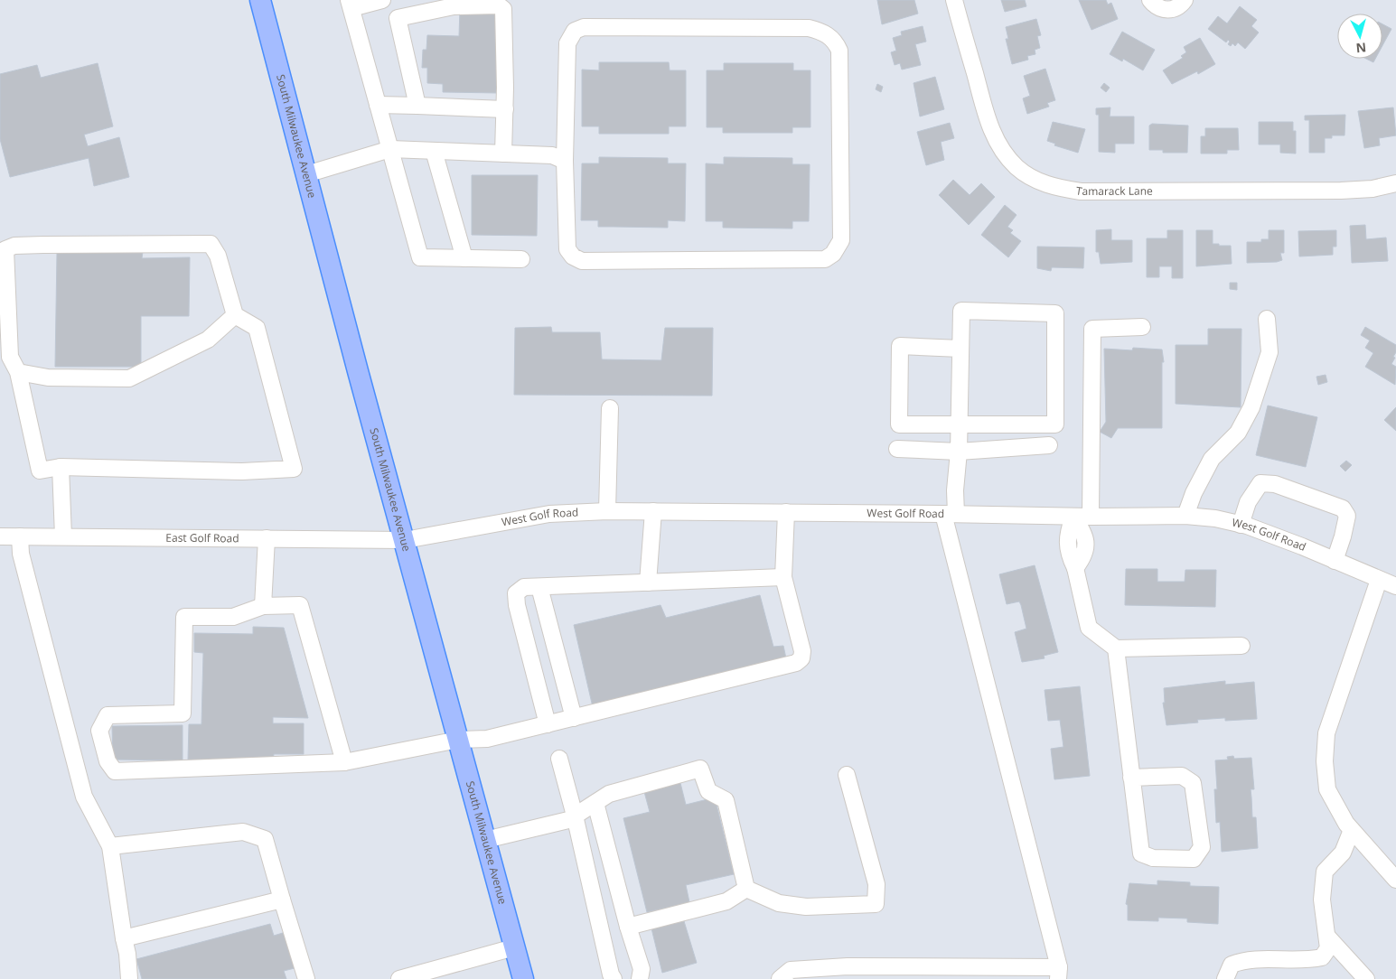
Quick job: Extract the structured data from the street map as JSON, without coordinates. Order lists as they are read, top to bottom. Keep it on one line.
{"streets":{"main road":["South Milwaukee Avenue"],"street":["Tamarack Lane","West Golf Road","East Golf Road"]},"crossings":[["South Milwaukee Avenue","West Golf Road"],["South Milwaukee Avenue","East Golf Road"],["West Golf Road","East Golf Road"]],"north":"bottom"}
